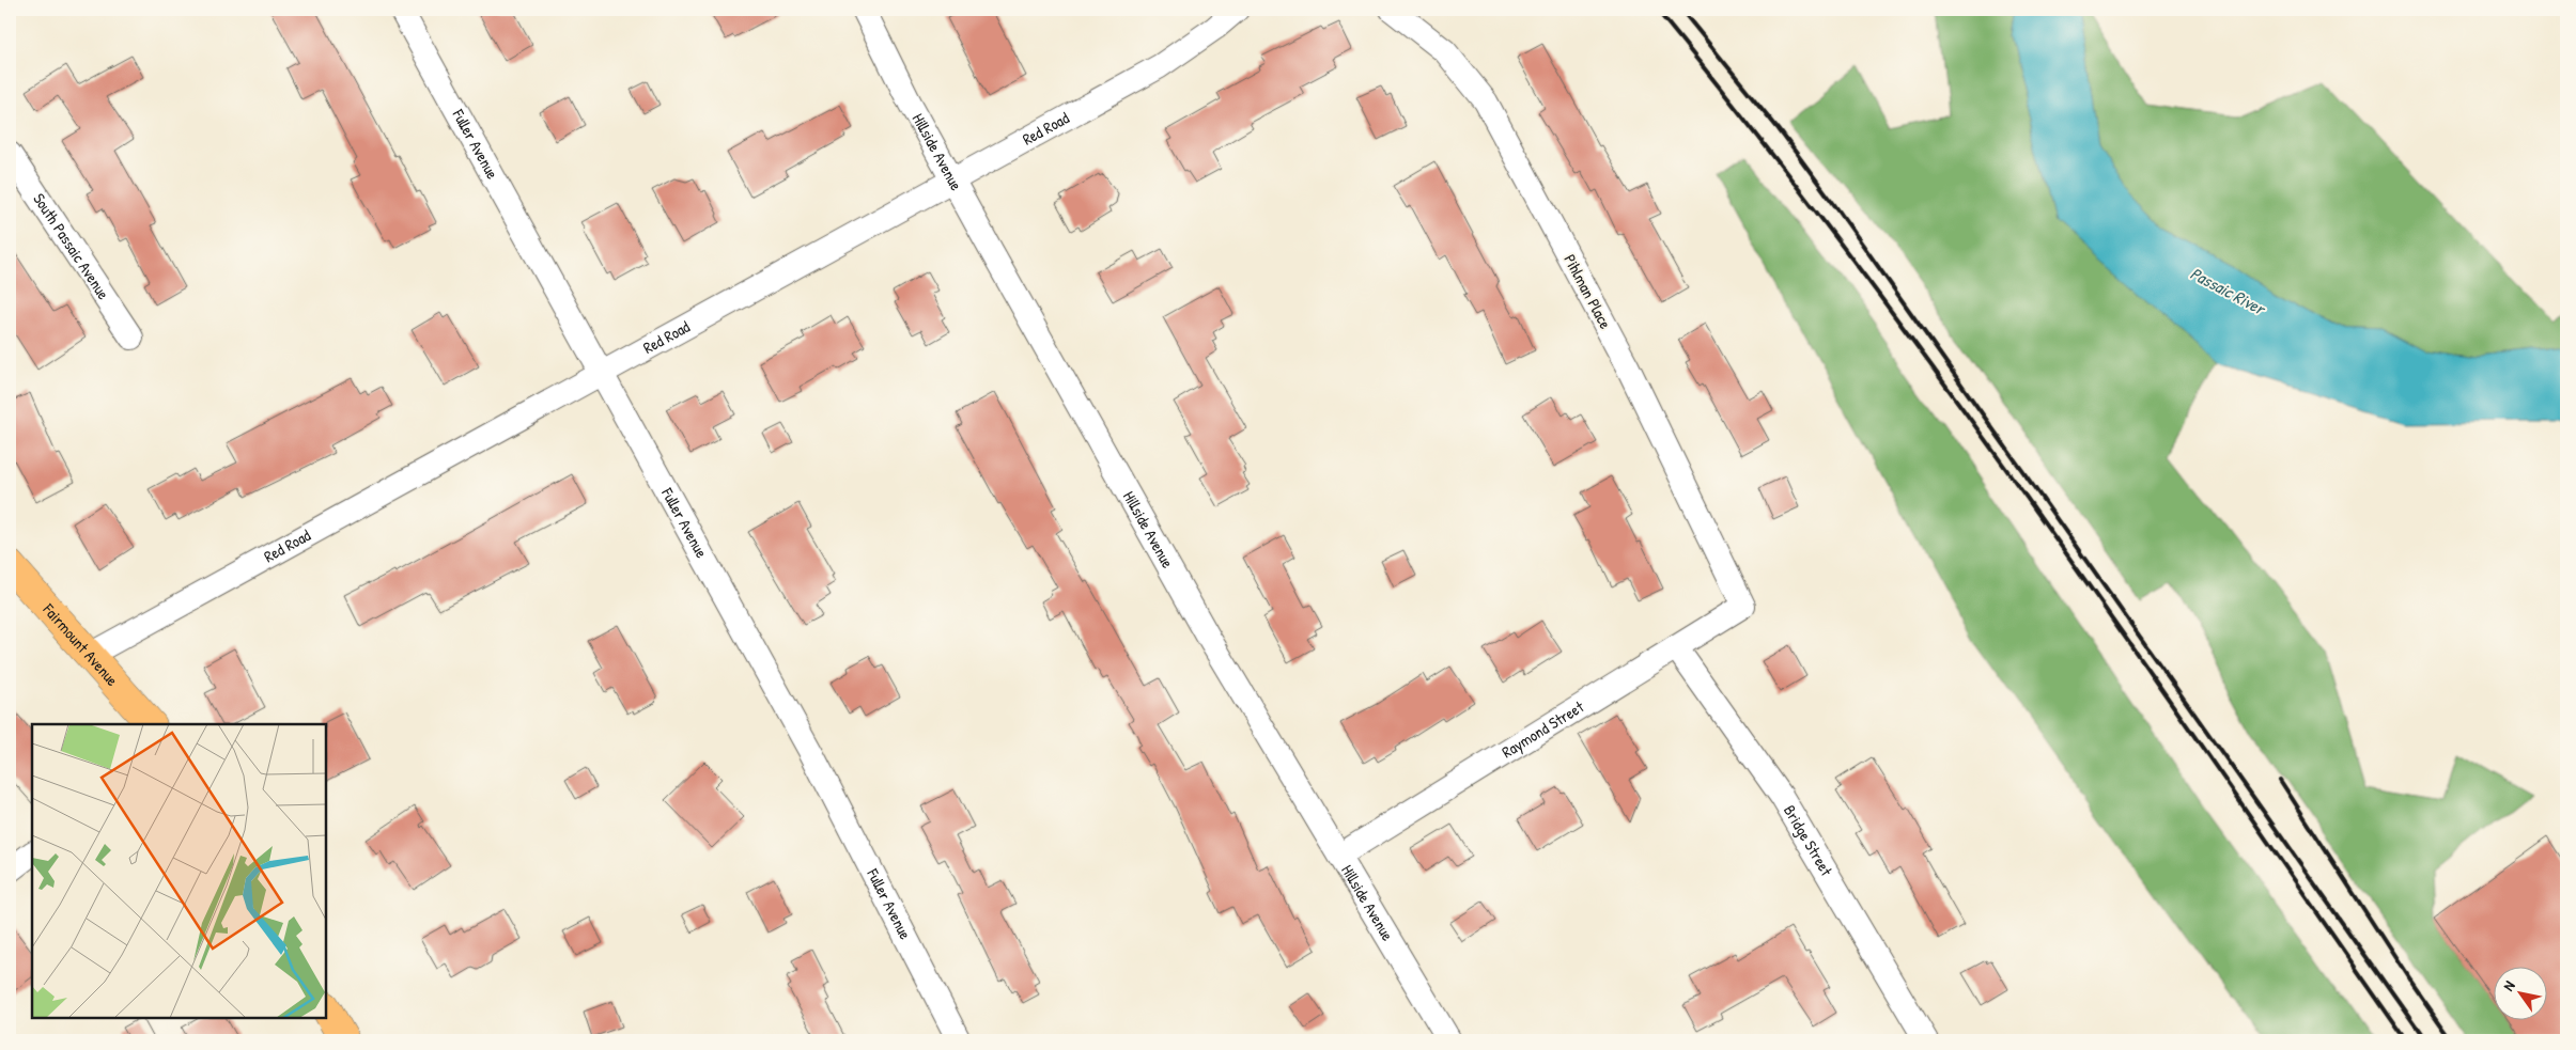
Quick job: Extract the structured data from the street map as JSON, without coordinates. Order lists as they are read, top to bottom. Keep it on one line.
{"streets":{"main road":["Fairmount Avenue"],"street":["Red Road","Fuller Avenue","Hillside Avenue","South Passaic Avenue","Pihlman Place","Raymond Street","Bridge Street"]},"crossings":[["Red Road","Fuller Avenue"],["Red Road","Hillside Avenue"],["Red Road","Fairmount Avenue"],["Hillside Avenue","Raymond Street"],["Pihlman Place","Raymond Street"],["Raymond Street","Bridge Street"]],"water":["Passaic River"],"north":"top left"}
